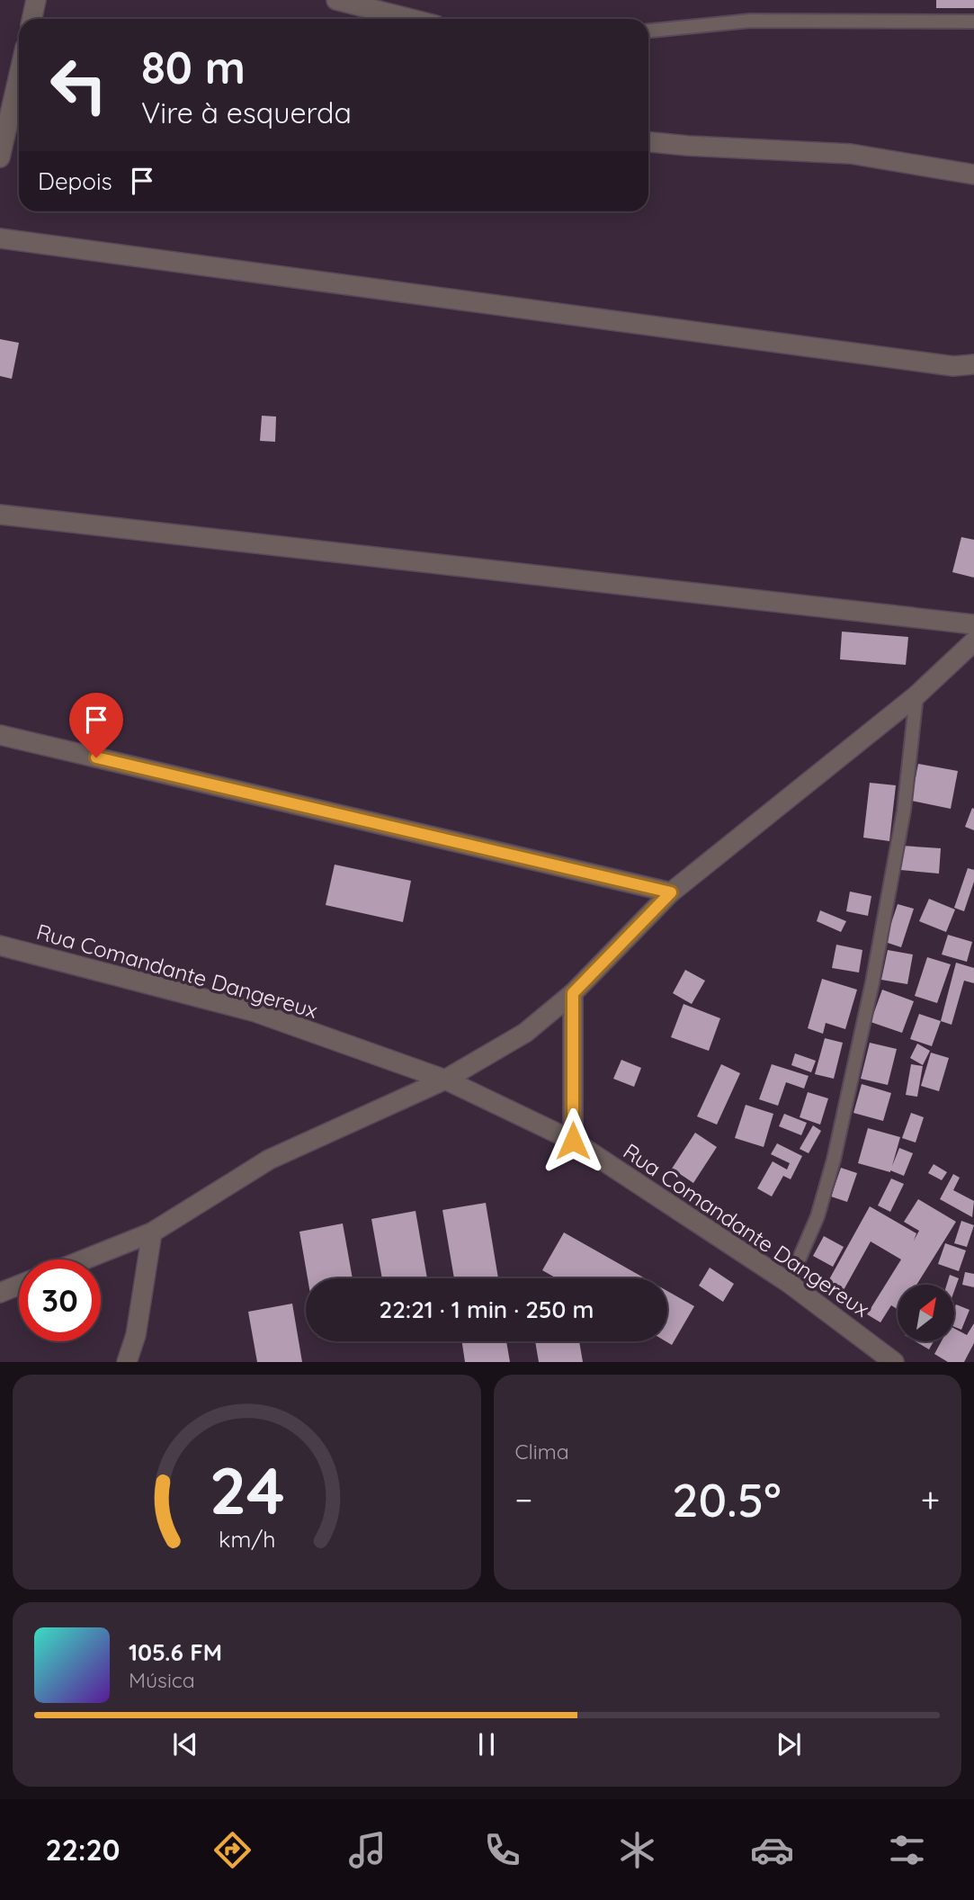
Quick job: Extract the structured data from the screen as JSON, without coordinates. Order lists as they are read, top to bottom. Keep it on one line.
{"streets":{"street":["Rua Comandante Dangereux"]},"north":"top right","page":{"turn":["80 m","Vire à esquerda"],"then":"Depois","limit":"30","trip":"22:21 · 1 min · 250 m","tile":"Clima","heat":["−","20.5°","+"],"song":["105.6 FM","Música"],"tabs":"22:20","gauge":["24","km/h"]}}
